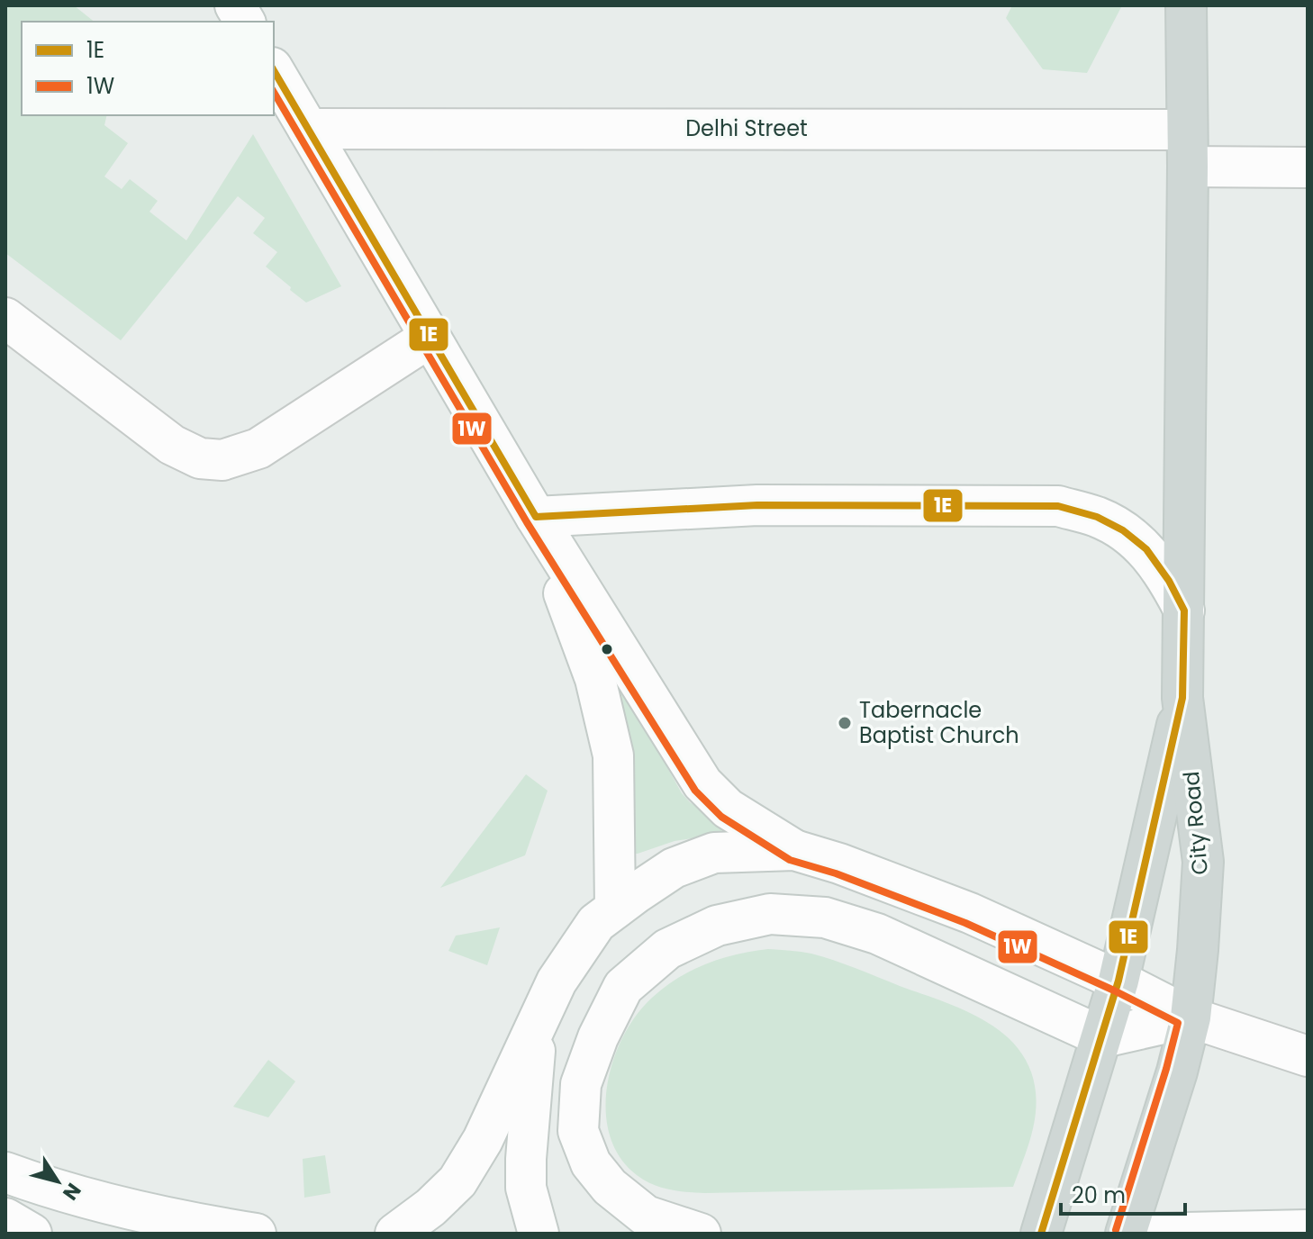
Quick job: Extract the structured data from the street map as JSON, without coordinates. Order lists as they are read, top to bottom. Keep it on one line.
{"streets":{"main road":["City Road"],"street":["Delhi Street"]},"places":["Tabernacle Baptist Church"],"lines":["transit line 1E","transit line 1W"],"legend":["1E","1W"],"scale_bar":"20 m","north":"bottom right"}
